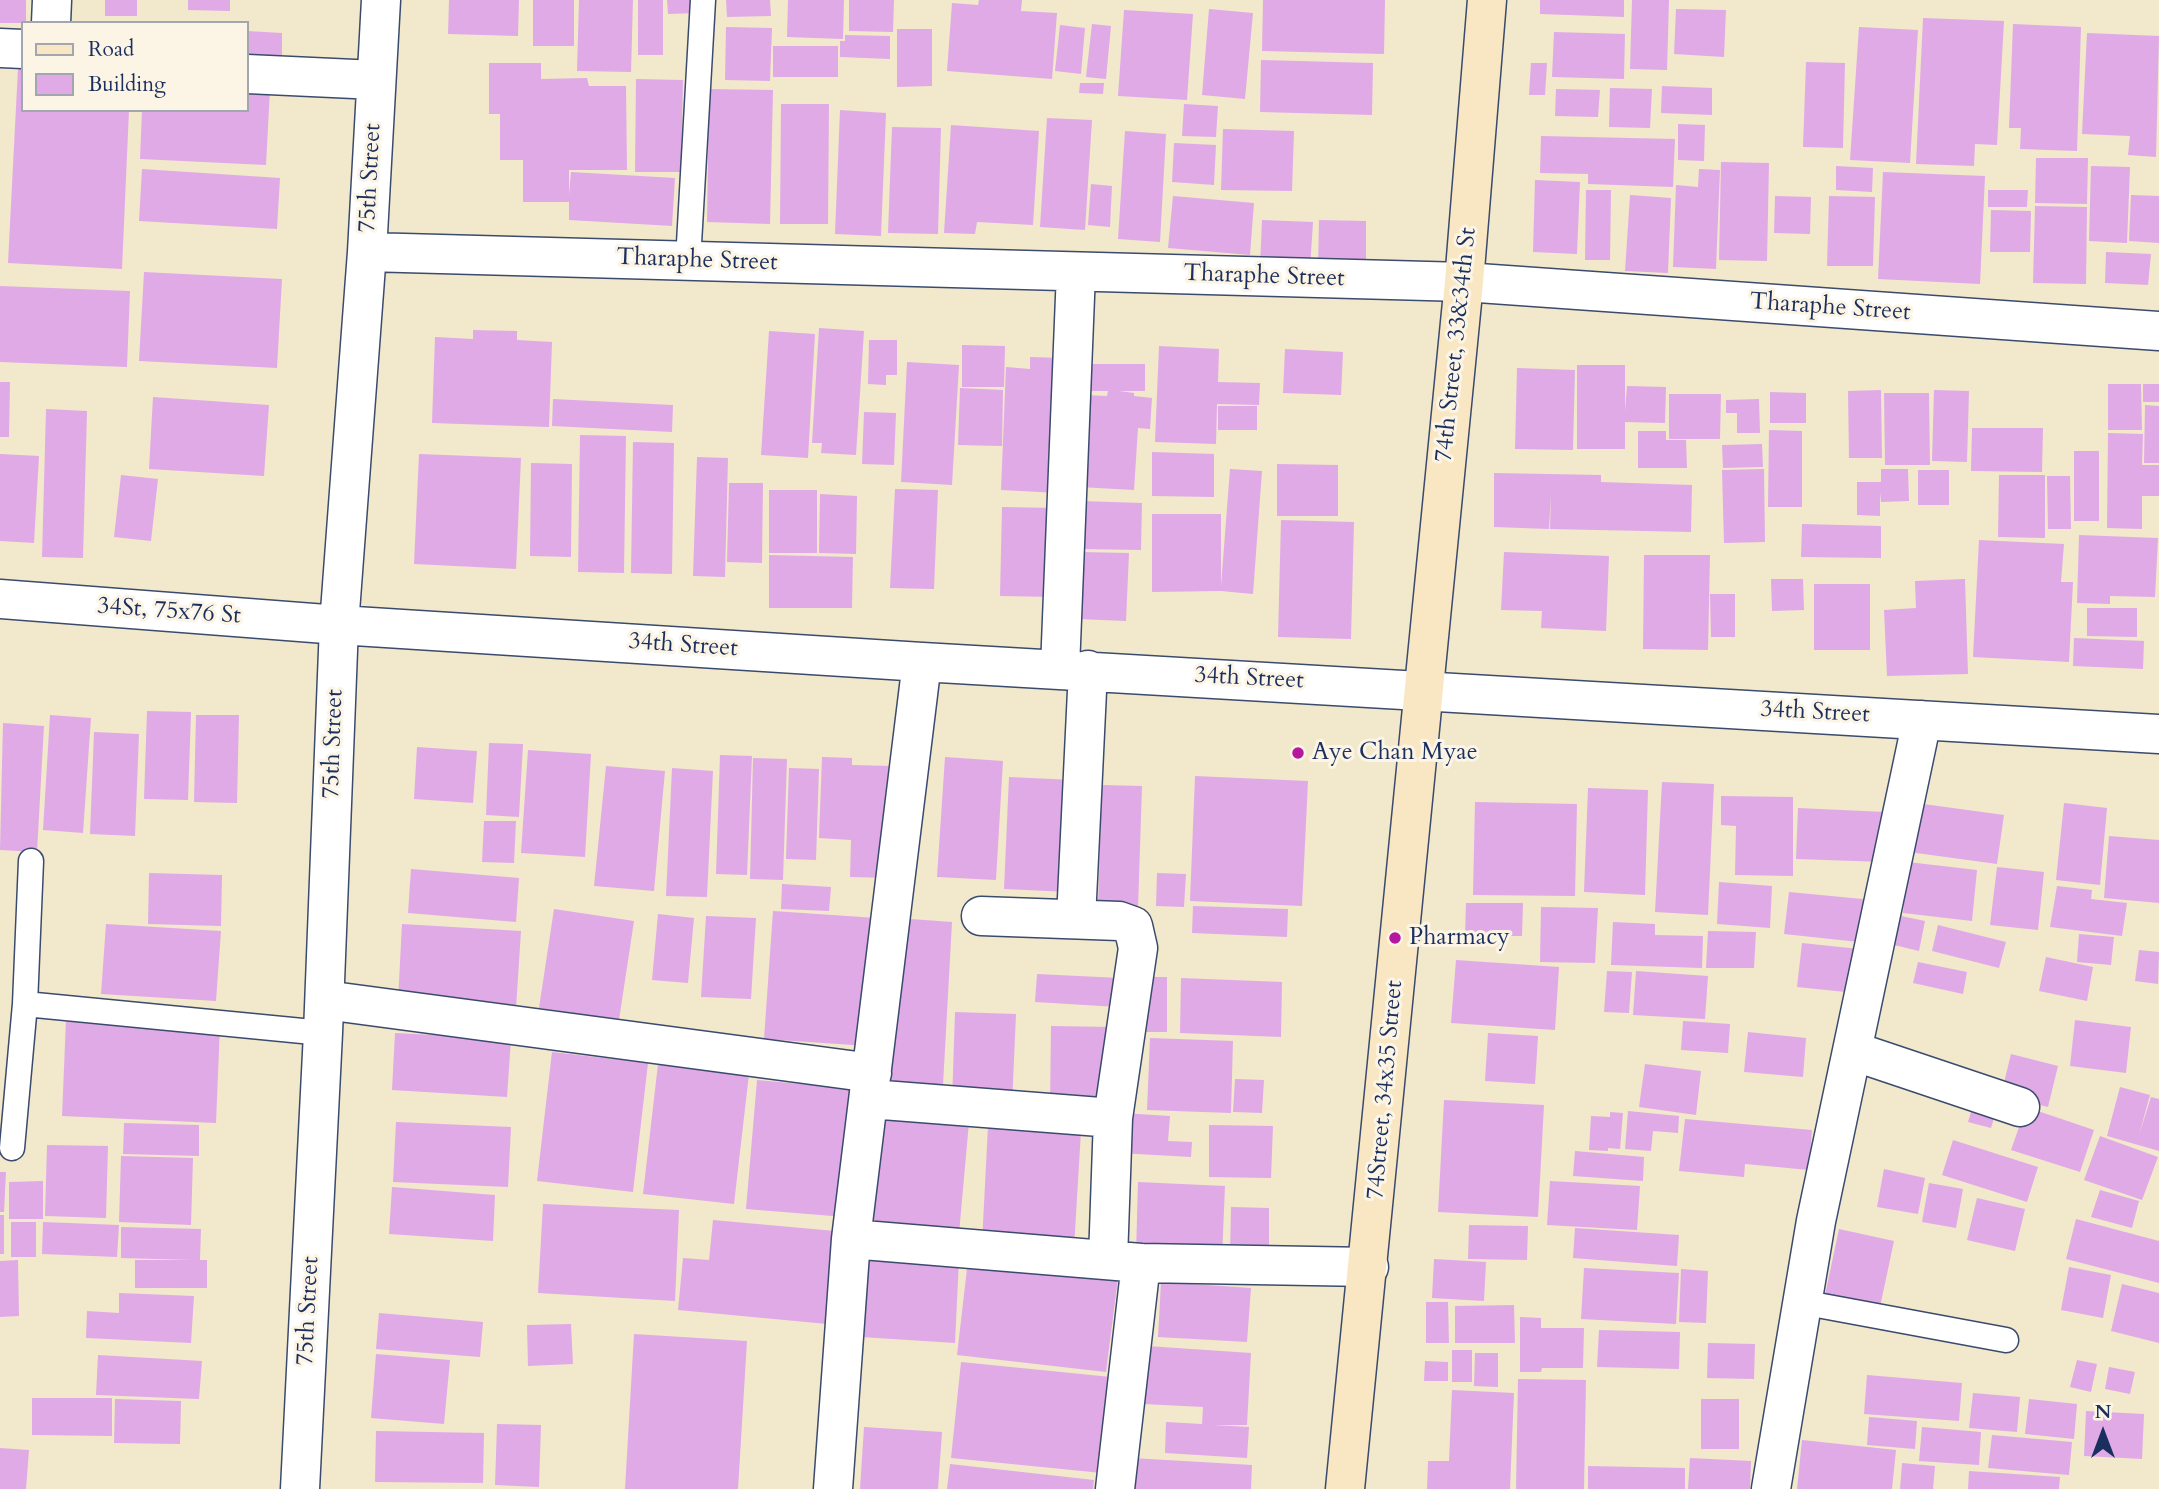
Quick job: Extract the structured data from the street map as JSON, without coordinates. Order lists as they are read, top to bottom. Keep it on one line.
{"streets":{"street":["75th Street","Tharaphe Street","74th Street, 33&34th St","34St, 75x76 St","34th Street","74Street, 34x35 Street"]},"crossings":[["75th Street","Tharaphe Street"],["75th Street","34St, 75x76 St"],["75th Street","34th Street"],["Tharaphe Street","74th Street, 33&34th St"],["74th Street, 33&34th St","34th Street"],["74th Street, 33&34th St","74Street, 34x35 Street"],["34St, 75x76 St","34th Street"],["34th Street","74Street, 34x35 Street"]],"places":["Aye Chan Myae","Pharmacy"],"legend":["Road","Building"],"north":"top"}
